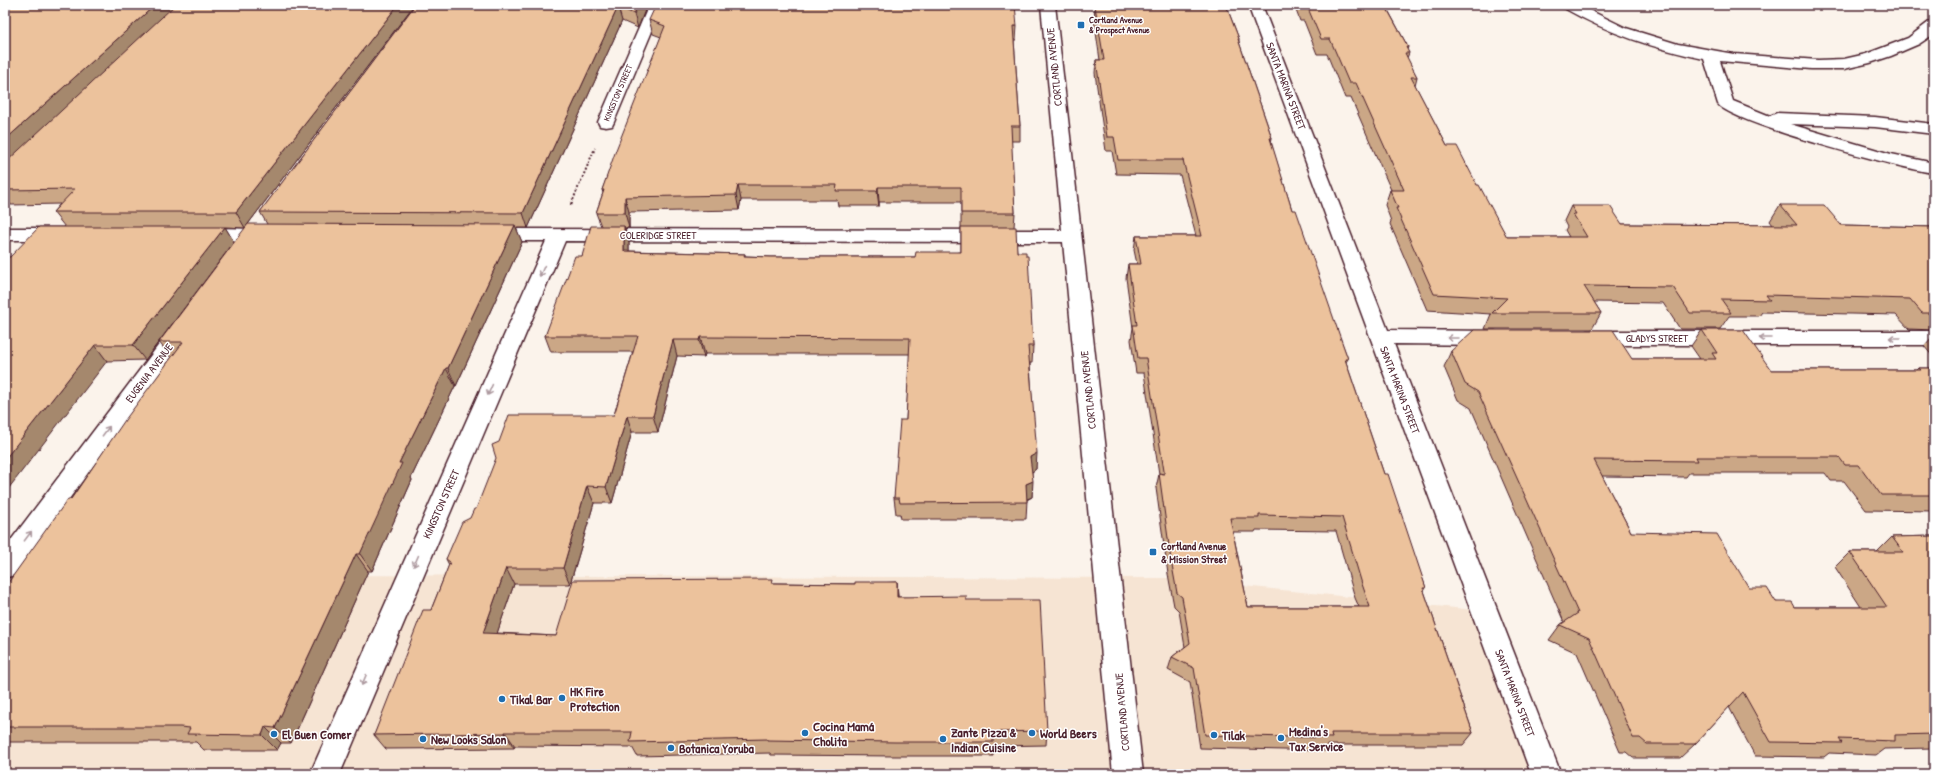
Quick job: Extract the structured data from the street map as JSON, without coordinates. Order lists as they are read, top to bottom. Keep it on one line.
{"streets":{"street":["CORTLAND AVENUE","SANTA MARINA STREET","KINGSTON STREET","COLERIDGE STREET","GLADYS STREET","EUGENIA AVENUE"]},"crossings":[["CORTLAND AVENUE","COLERIDGE STREET"],["KINGSTON STREET","COLERIDGE STREET"]],"one_way":["KINGSTON STREET","EUGENIA AVENUE"],"places":{"transit":["Cortland Avenue & Prospect Avenue","Cortland Avenue & Mission Street"],"other":["HK Fire Protection","Tikal Bar","Cocina Mamá Cholita","World Beers","El Buen Comer","Tilak","Medina's Tax Service","New Looks Salon","Zante Pizza & Indian Cuisine","Botanica Yoruba"]}}
